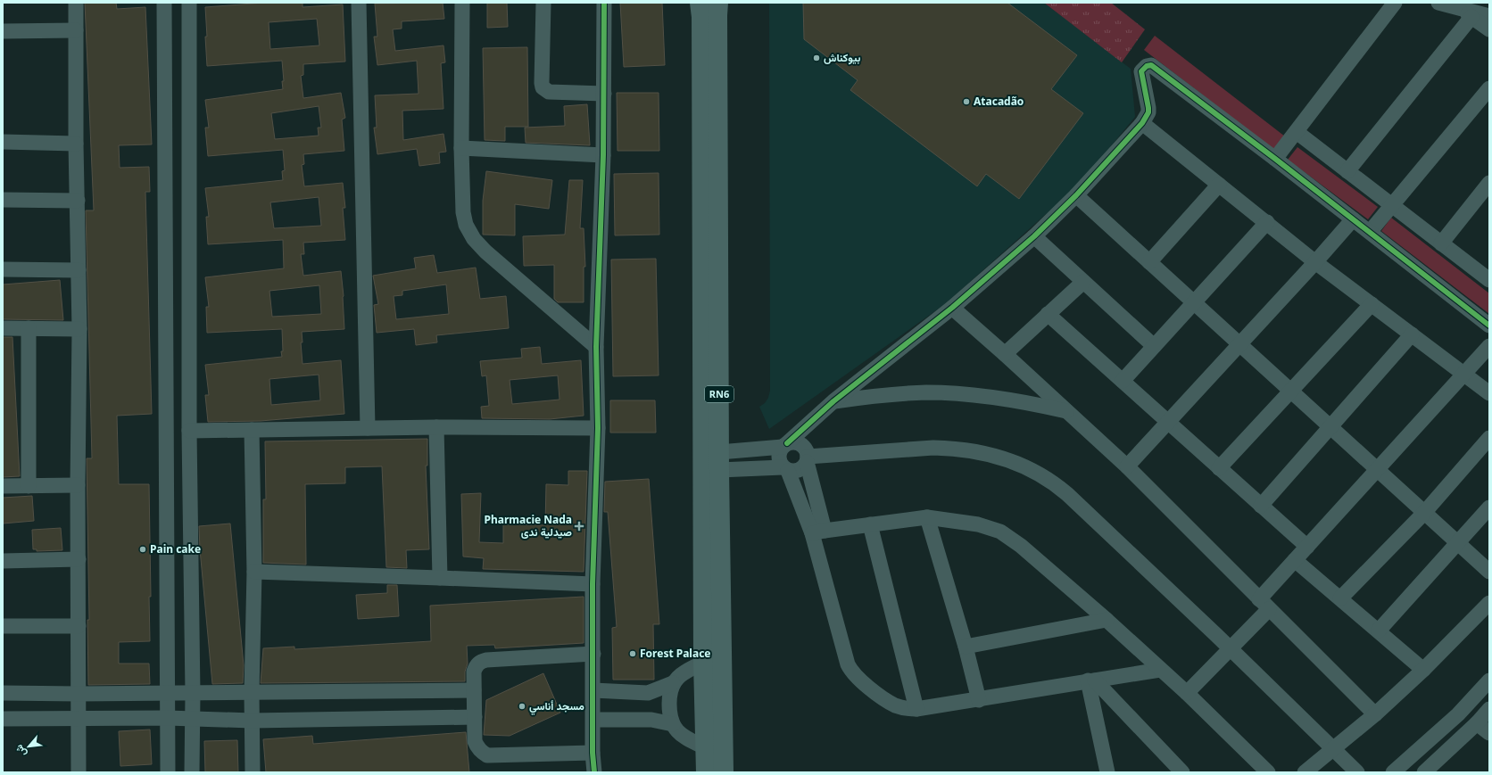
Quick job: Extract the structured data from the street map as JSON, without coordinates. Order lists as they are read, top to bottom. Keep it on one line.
{"streets":{"highway":["RN6"]},"places":{"other":["بيوكناش","Atacadão","Pain cake","Forest Palace","مسجد أناسي"],"health":["Pharmacie Nada صيدلية ندى"]},"north":"bottom left"}
